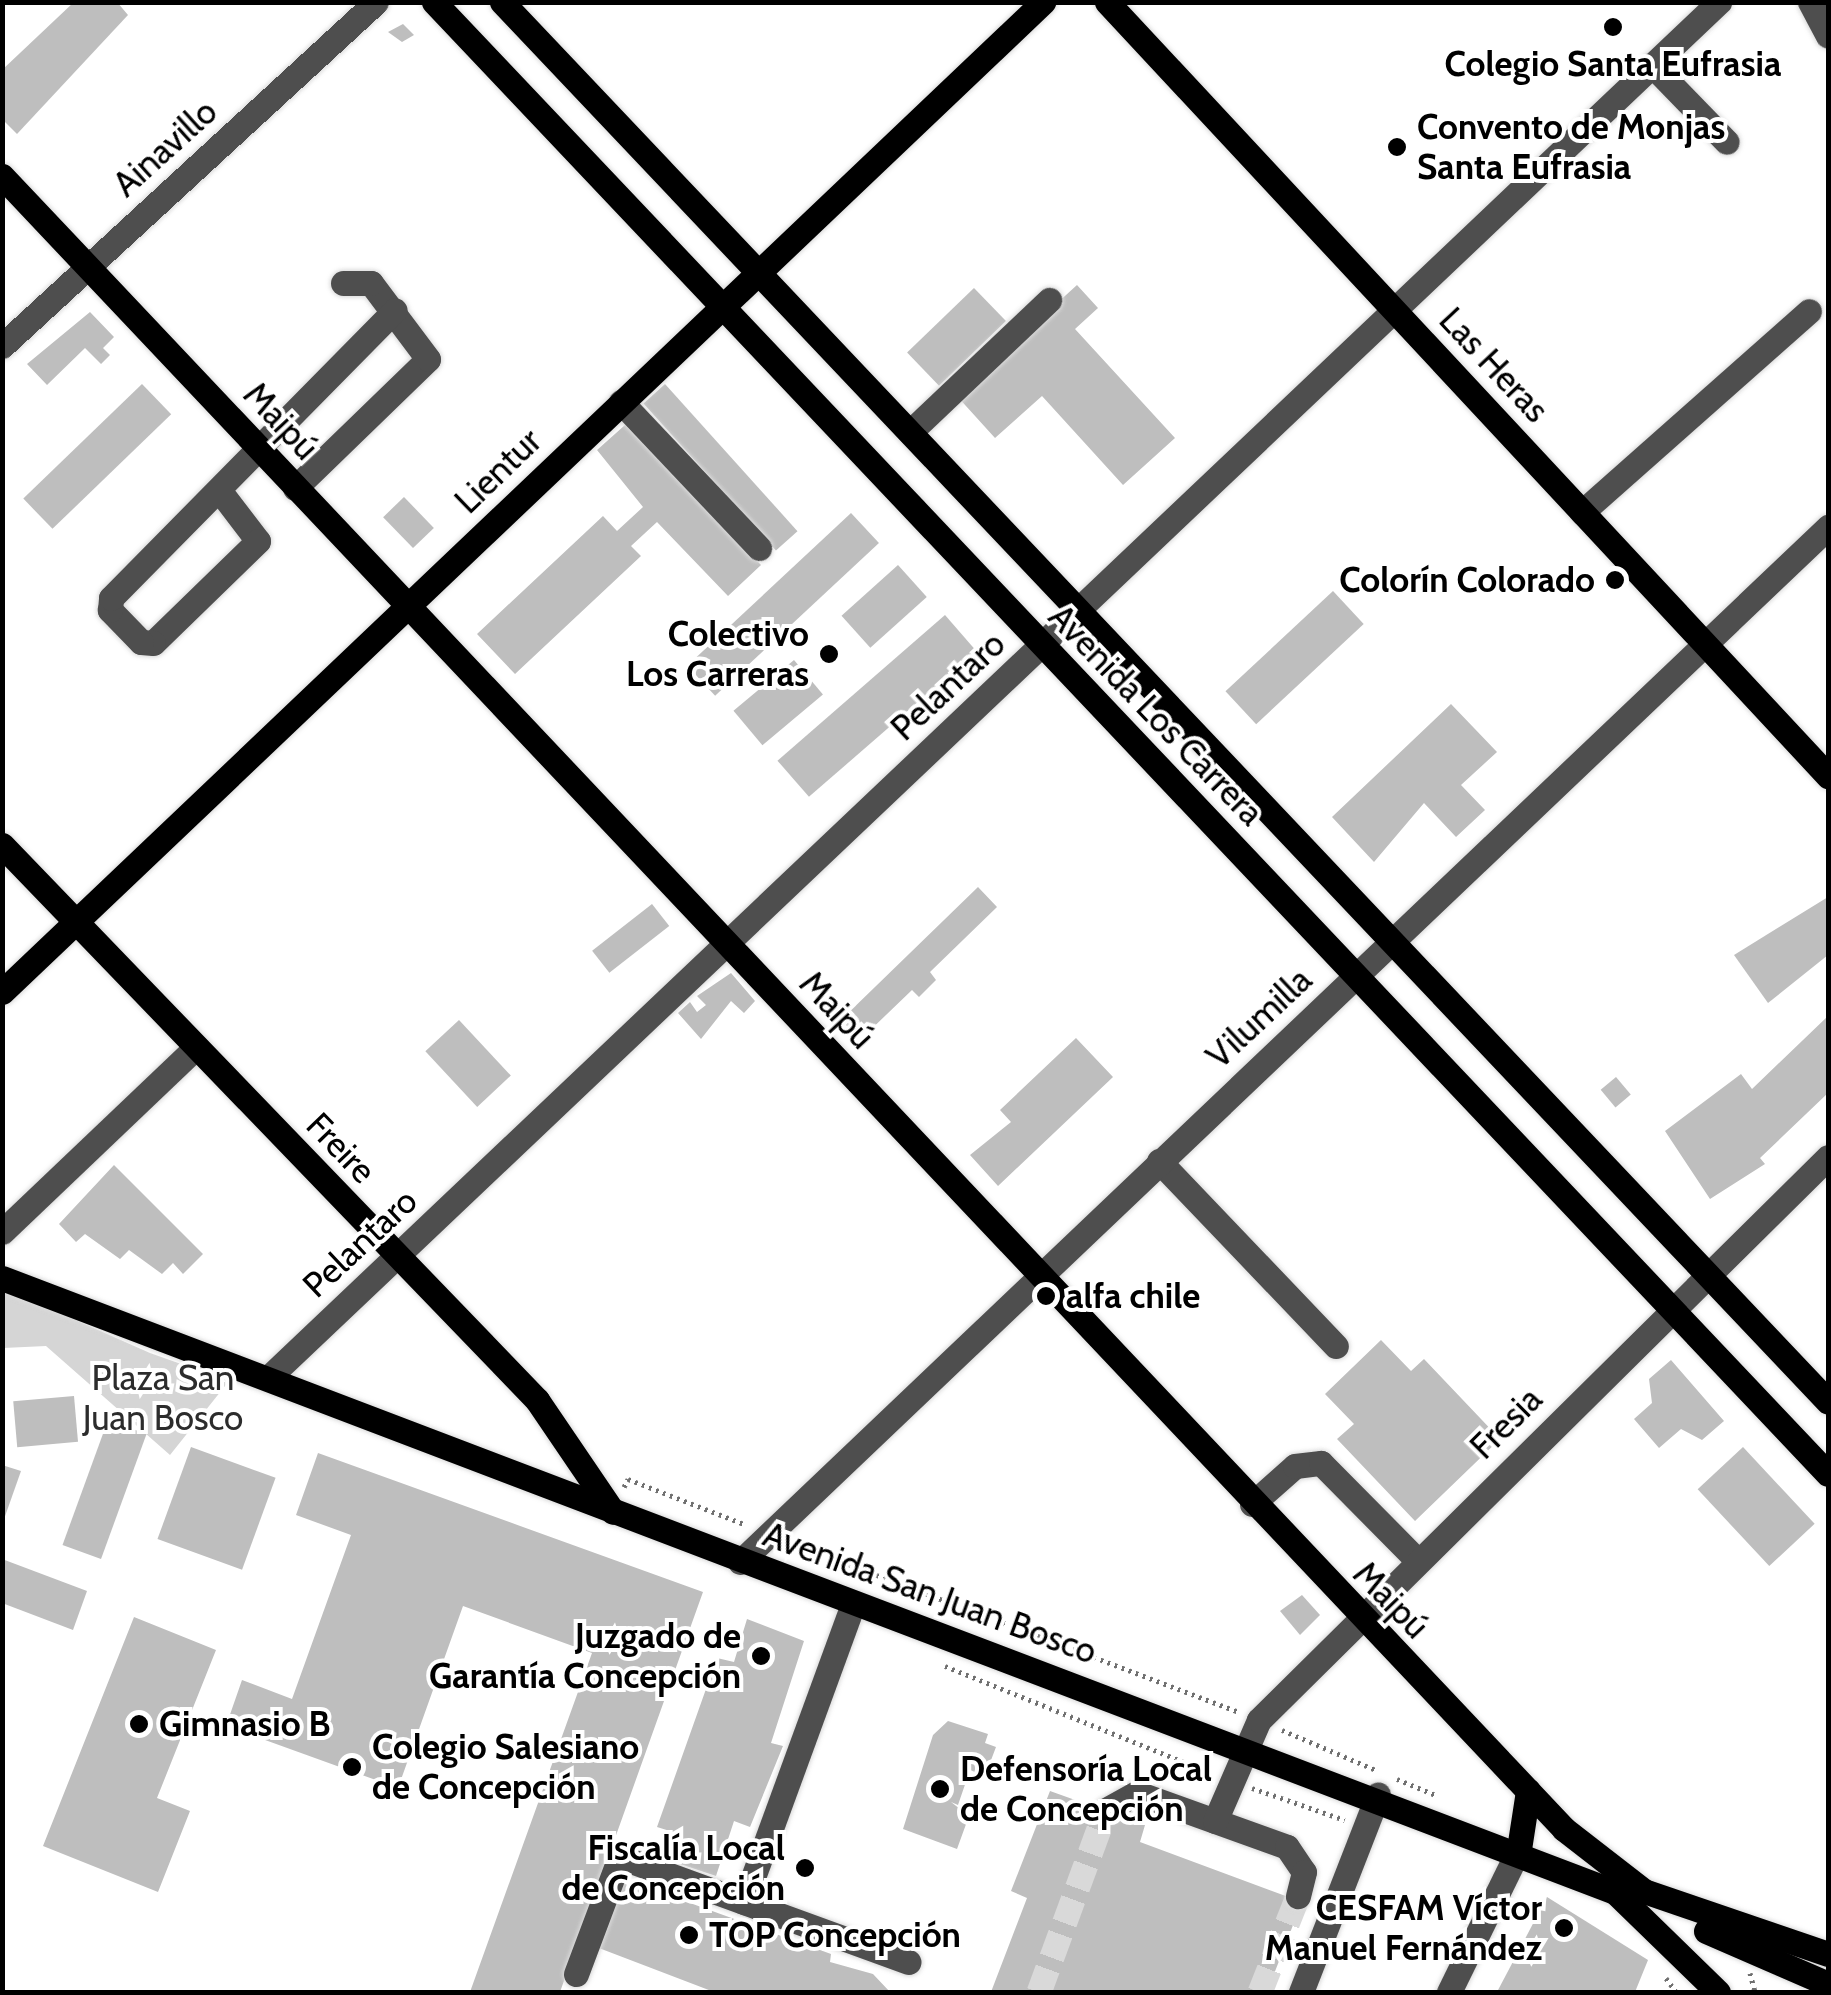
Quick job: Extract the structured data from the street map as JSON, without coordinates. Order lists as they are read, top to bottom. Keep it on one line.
{"streets":{"main road":["Las Heras","Maipú","Lientur","Avenida Los Carrera","Freire","Avenida San Juan Bosco"],"street":["Ainavillo","Pelantaro","Vilumilla","Fresia"]},"crossings":[["Ainavillo","Maipú"],["Las Heras","Pelantaro"],["Las Heras","Vilumilla"],["Maipú","Lientur"],["Maipú","Pelantaro"],["Maipú","Vilumilla"],["Maipú","Fresia"],["Maipú","Avenida San Juan Bosco"],["Lientur","Avenida Los Carrera"],["Lientur","Freire"],["Pelantaro","Avenida Los Carrera"],["Pelantaro","Freire"],["Pelantaro","Avenida San Juan Bosco"],["Avenida Los Carrera","Vilumilla"],["Avenida Los Carrera","Fresia"],["Vilumilla","Avenida San Juan Bosco"],["Freire","Avenida San Juan Bosco"],["Fresia","Avenida San Juan Bosco"]],"parks":["Plaza San Juan Bosco"],"places":["Colegio Santa Eufrasia","Convento de Monjas Santa Eufrasia","Colorín Colorado","Colectivo Los Carreras","alfa chile","Juzgado de Garantía Concepción","Gimnasio B","Colegio Salesiano de Concepción","Defensoría Local de Concepción","Fiscalía Local de Concepción","CESFAM Víctor Manuel Fernández","TOP Concepción"]}
